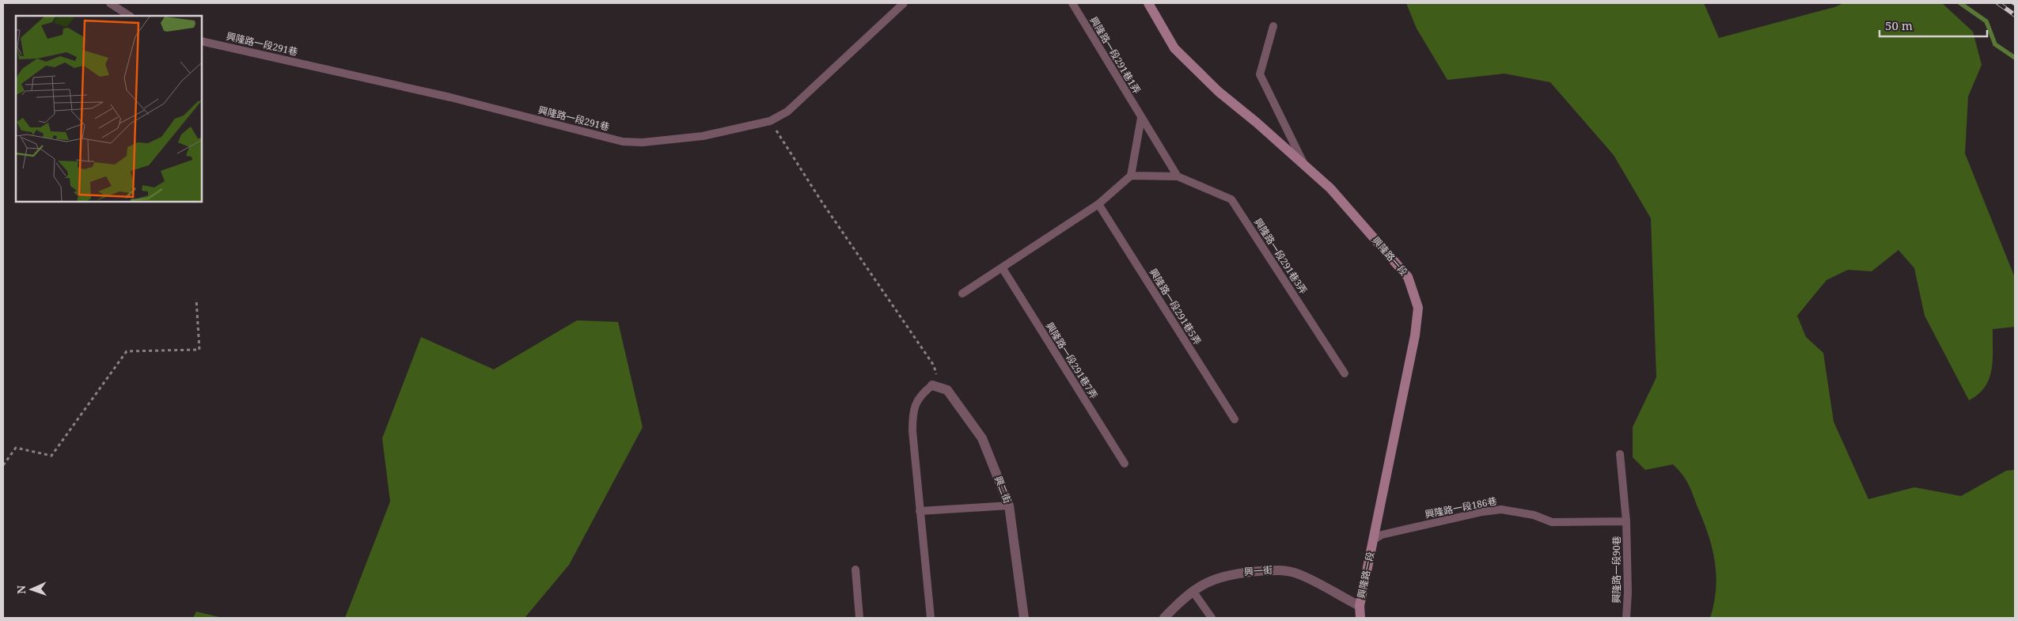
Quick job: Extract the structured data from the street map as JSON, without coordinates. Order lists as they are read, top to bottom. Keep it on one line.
{"streets":{"street":["興隆路一段","興二街","興一街"],"lane":["興隆路一段291巷","興隆路一段291巷1弄","興隆路一段291巷3弄","興隆路一段291巷5弄","興隆路一段291巷7弄","興隆路一段186巷","興隆路一段90巷"]},"crossings":[["興隆路一段291巷1弄","興隆路一段291巷3弄"],["興隆路一段","興隆路一段186巷"],["興隆路一段","興一街"],["興隆路一段186巷","興隆路一段90巷"]],"scale_bar":"50 m","north":"left"}
